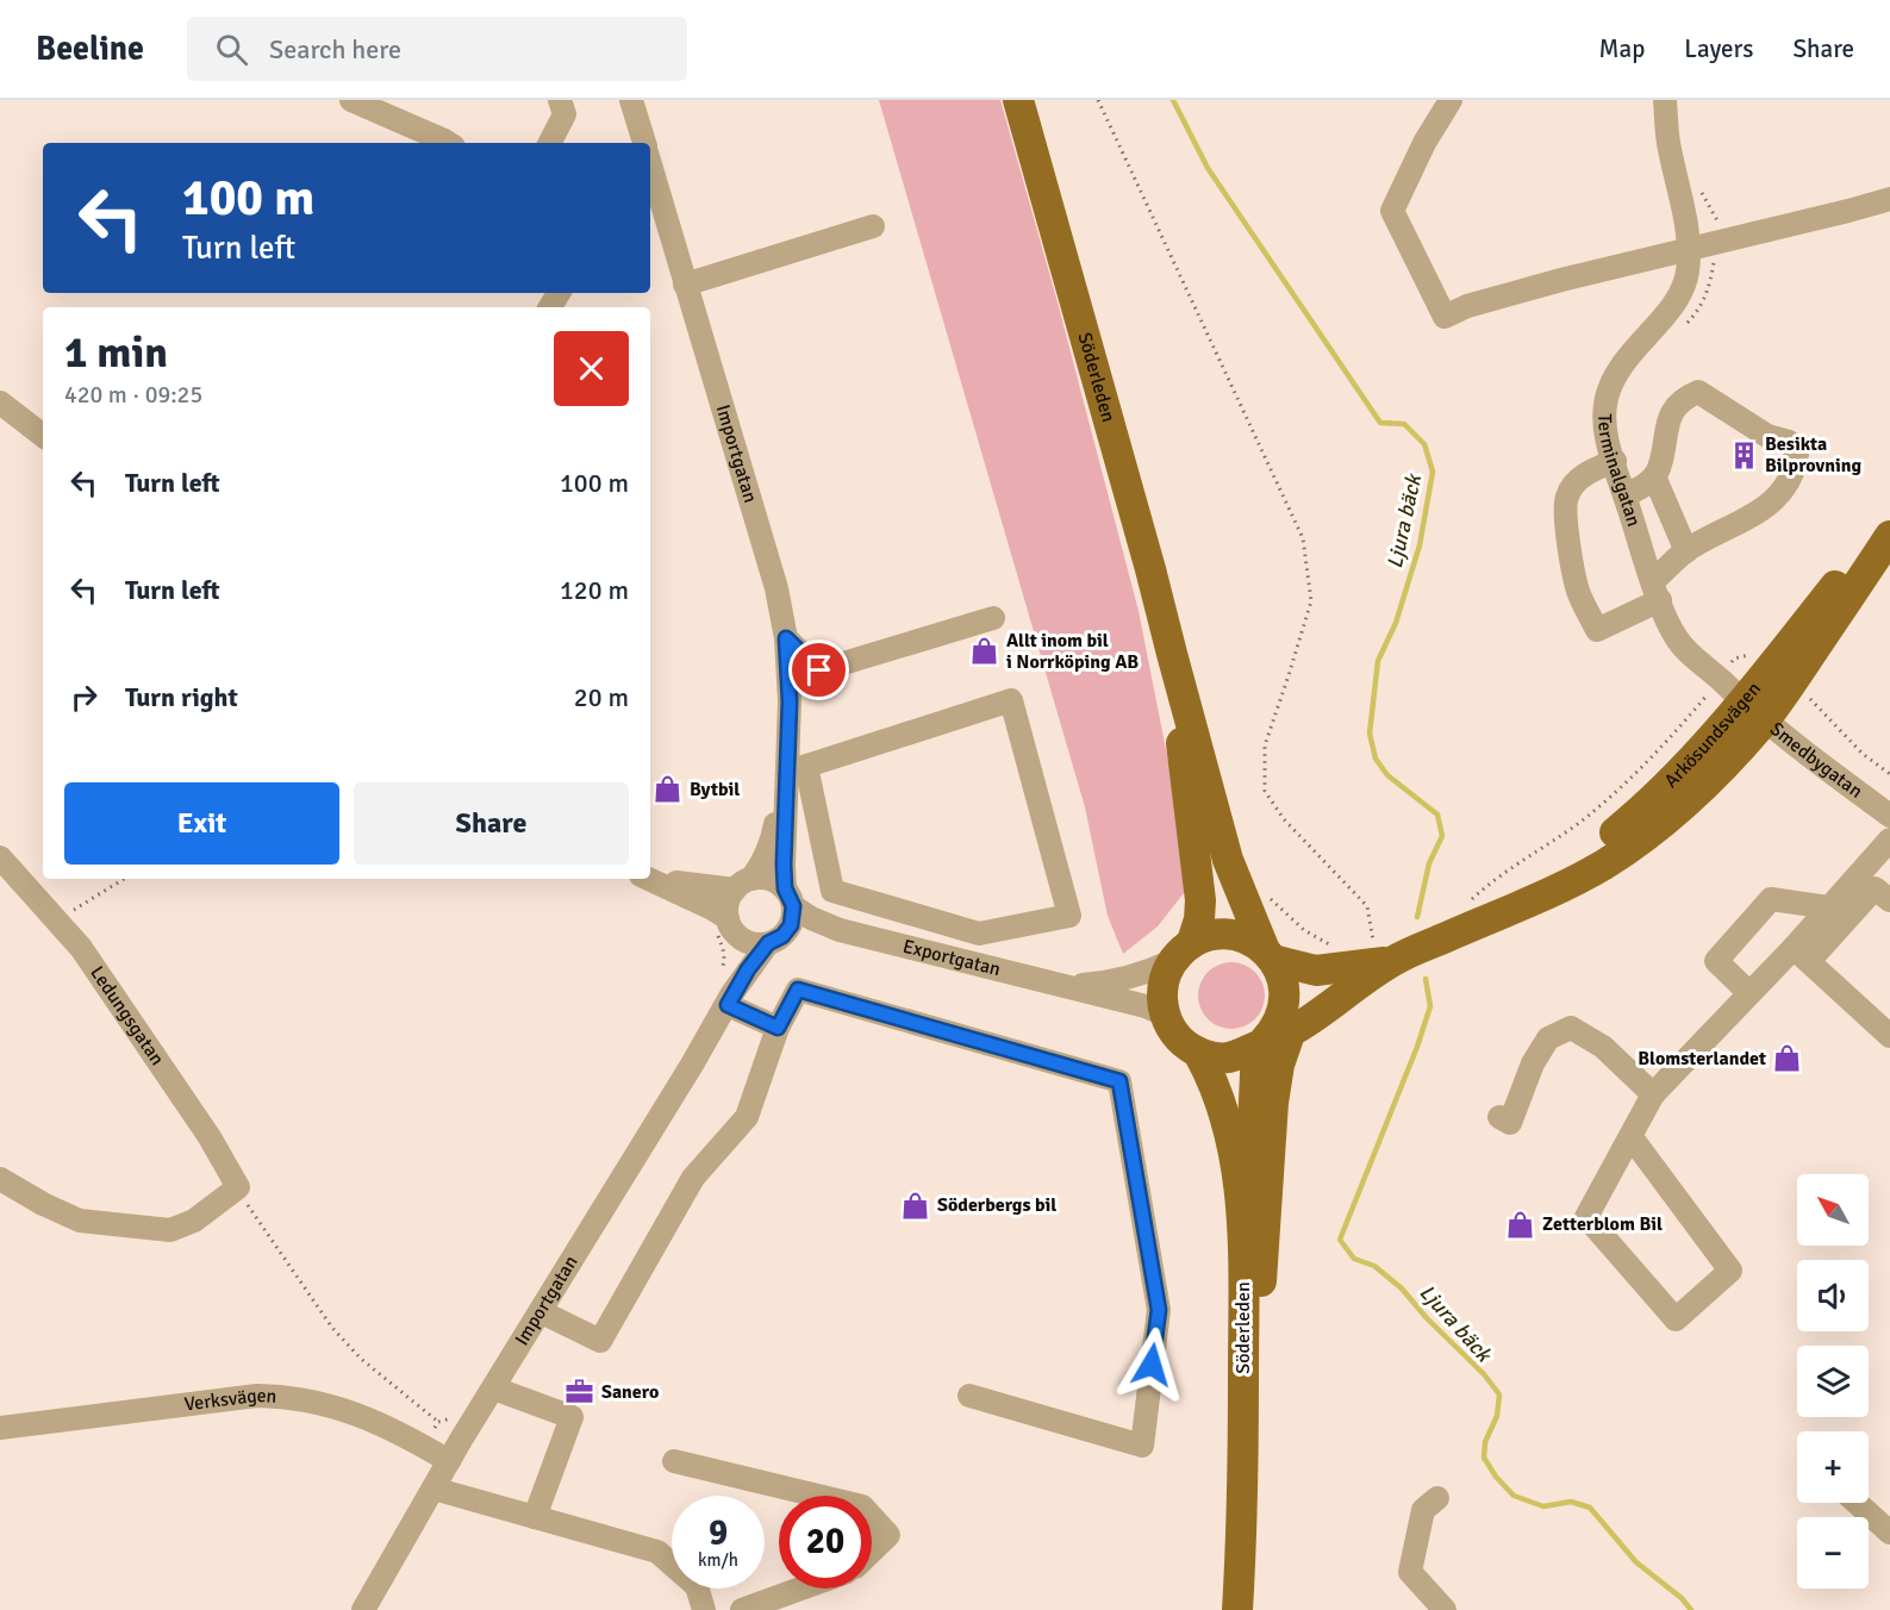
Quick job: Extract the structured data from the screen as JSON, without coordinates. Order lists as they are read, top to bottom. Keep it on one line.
{"streets":{"main road":["Söderleden","Arkösundsvägen"],"street":["Importgatan","Terminalgatan","Smedbygatan","Exportgatan","Ledungsgatan","Verksvägen"]},"crossings":[["Söderleden","Arkösundsvägen"],["Söderleden","Exportgatan"],["Importgatan","Exportgatan"],["Importgatan","Verksvägen"],["Terminalgatan","Arkösundsvägen"],["Terminalgatan","Smedbygatan"],["Arkösundsvägen","Smedbygatan"],["Arkösundsvägen","Exportgatan"]],"water":["Ljura bäck"],"places":{"building":["Besikta Bilprovning"],"shop":["Allt inom bil i Norrköping AB","Bytbil","Blomsterlandet","Söderbergs bil","Zetterblom Bil"],"office":["Sanero"]},"north":"top left","page":{"header":"Beeline","search":"Search here","nav":["Map","Layers","Share"],"turn":["100 m","Turn left"],"heading":["1 min","420 m · 09:25"],"list":[{"name":"Turn left","value":"100 m"},{"name":"Turn left","value":"120 m"},{"name":"Turn right","value":"20 m"}],"buttons":["Exit","Share"],"map_buttons":["+","−"],"speed":"9 km/h","limit":"20"}}
